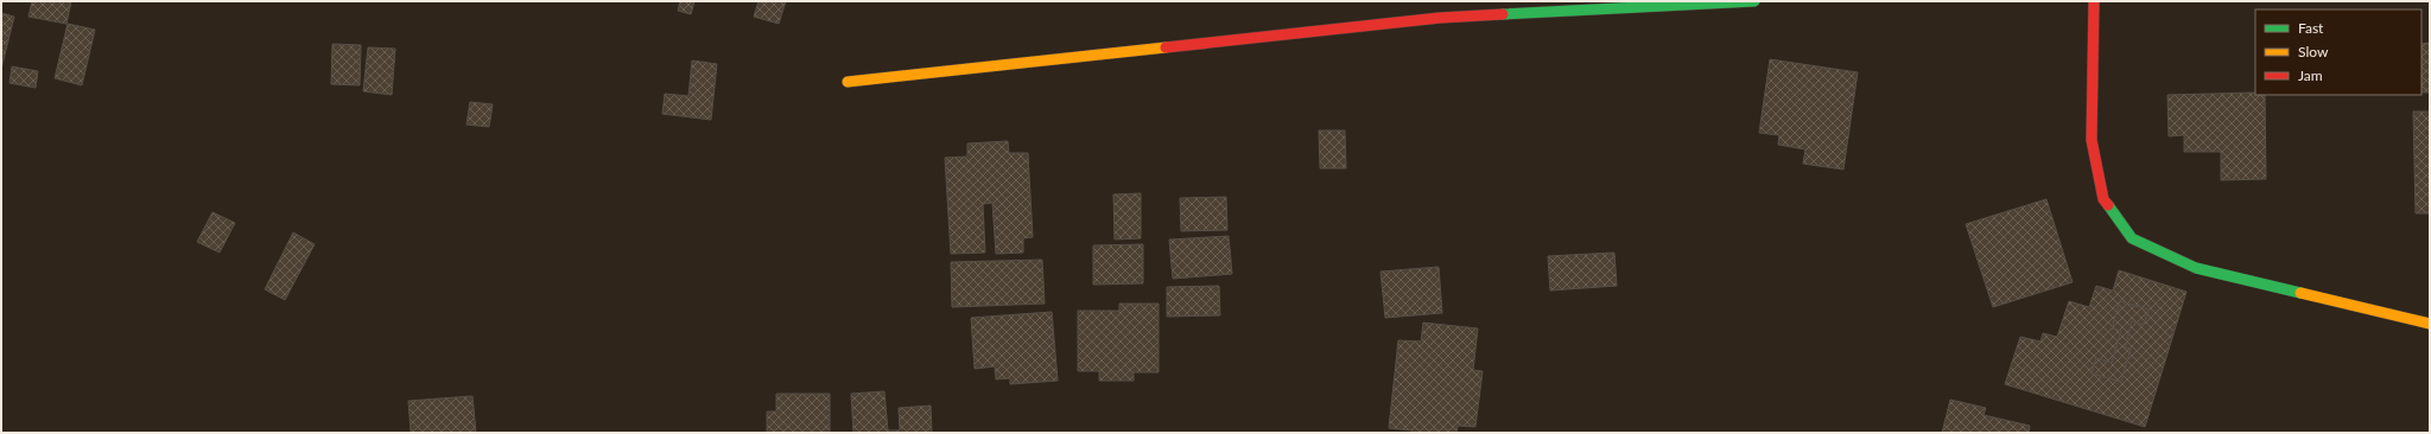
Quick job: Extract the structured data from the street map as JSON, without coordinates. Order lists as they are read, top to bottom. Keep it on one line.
{"legend":["Fast","Slow","Jam"]}
